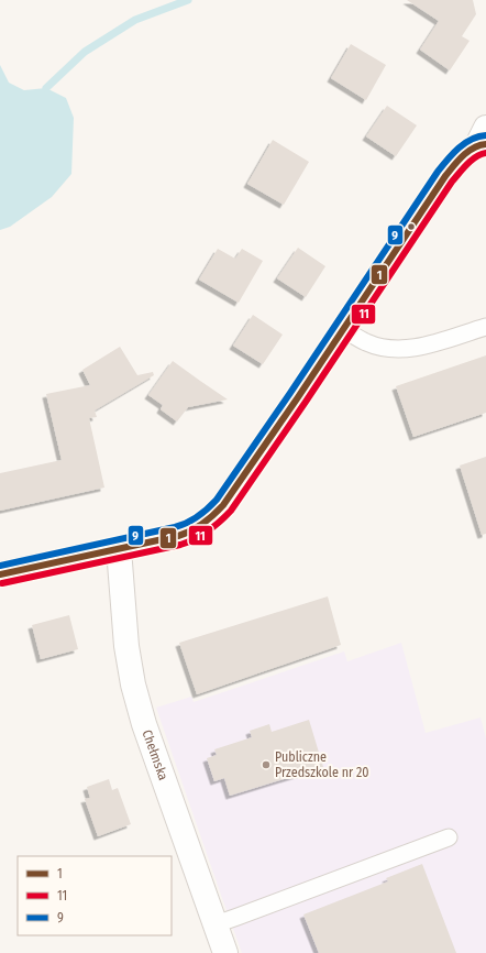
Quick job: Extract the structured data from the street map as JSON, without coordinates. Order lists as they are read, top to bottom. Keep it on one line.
{"streets":{"street":["Chełmska"]},"places":["Publiczne Przedszkole nr 20"],"lines":["transit line 9","transit line 1","transit line 11"],"legend":["1","11","9"]}
